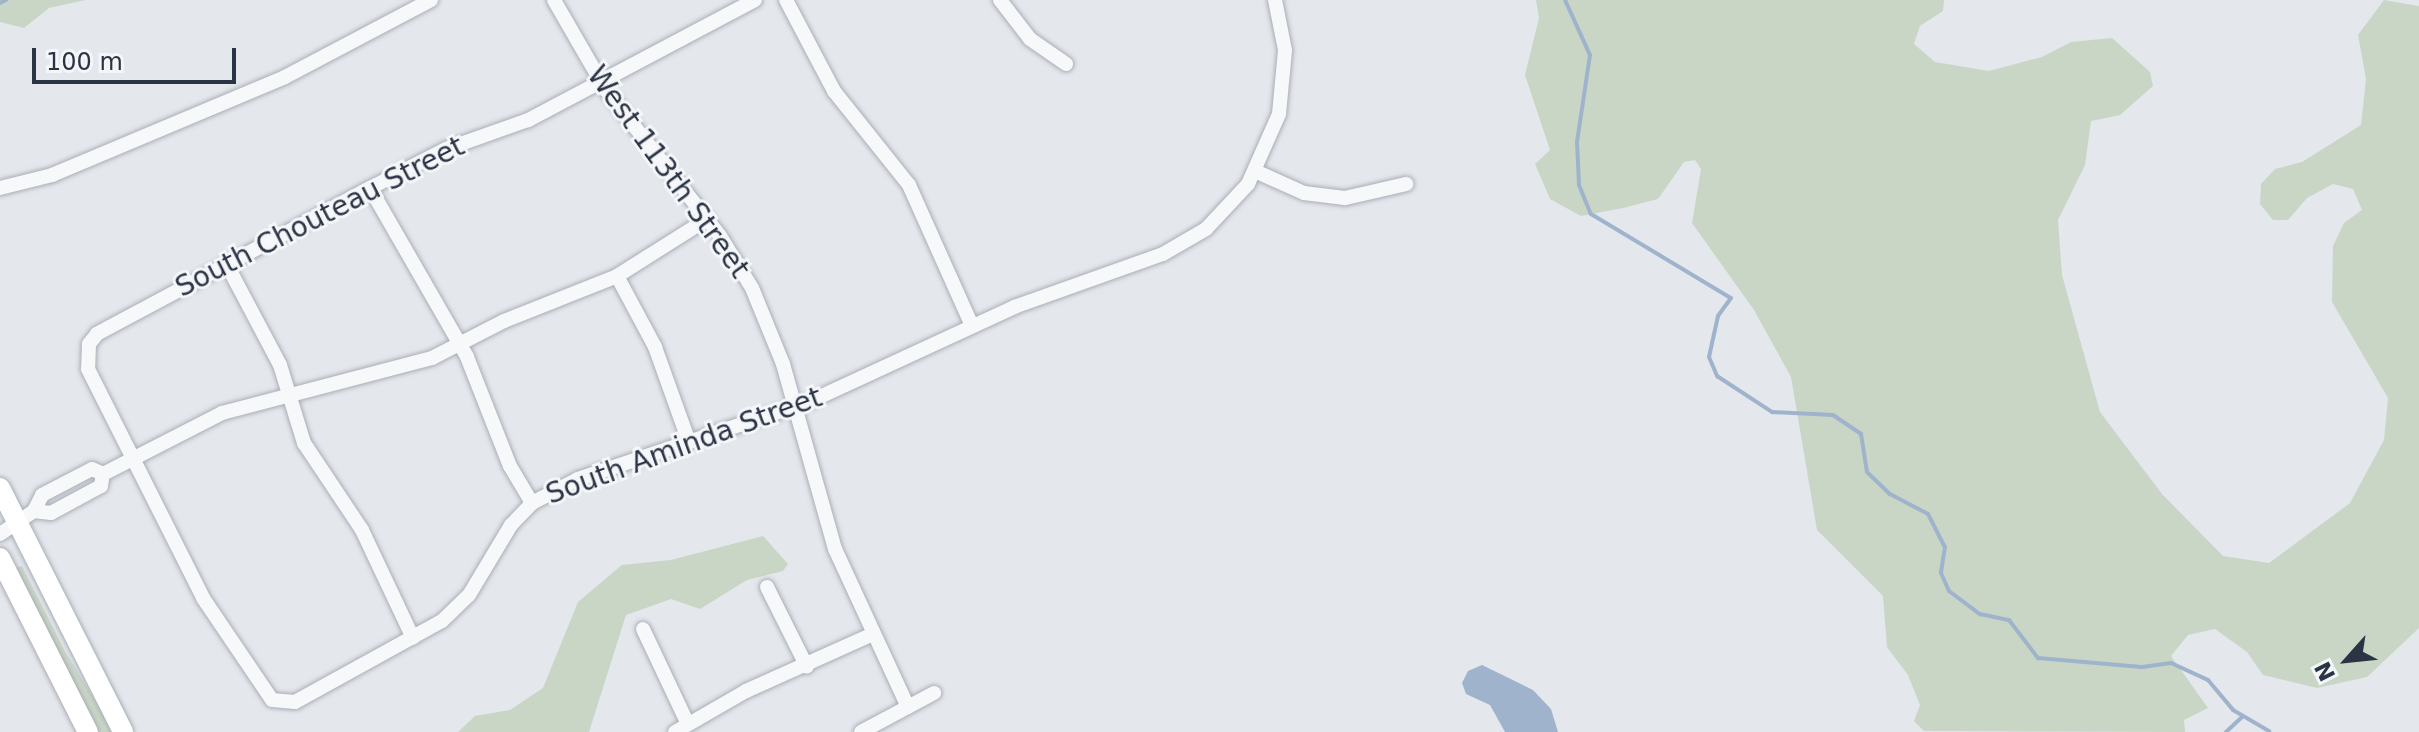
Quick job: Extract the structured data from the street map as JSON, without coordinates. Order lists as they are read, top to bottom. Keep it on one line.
{"streets":{"street":["West 113th Street","South Chouteau Street","South Aminda Street"]},"crossings":[["West 113th Street","South Chouteau Street"],["West 113th Street","South Aminda Street"],["South Chouteau Street","South Aminda Street"]],"scale_bar":"100 m","north":"bottom left"}
